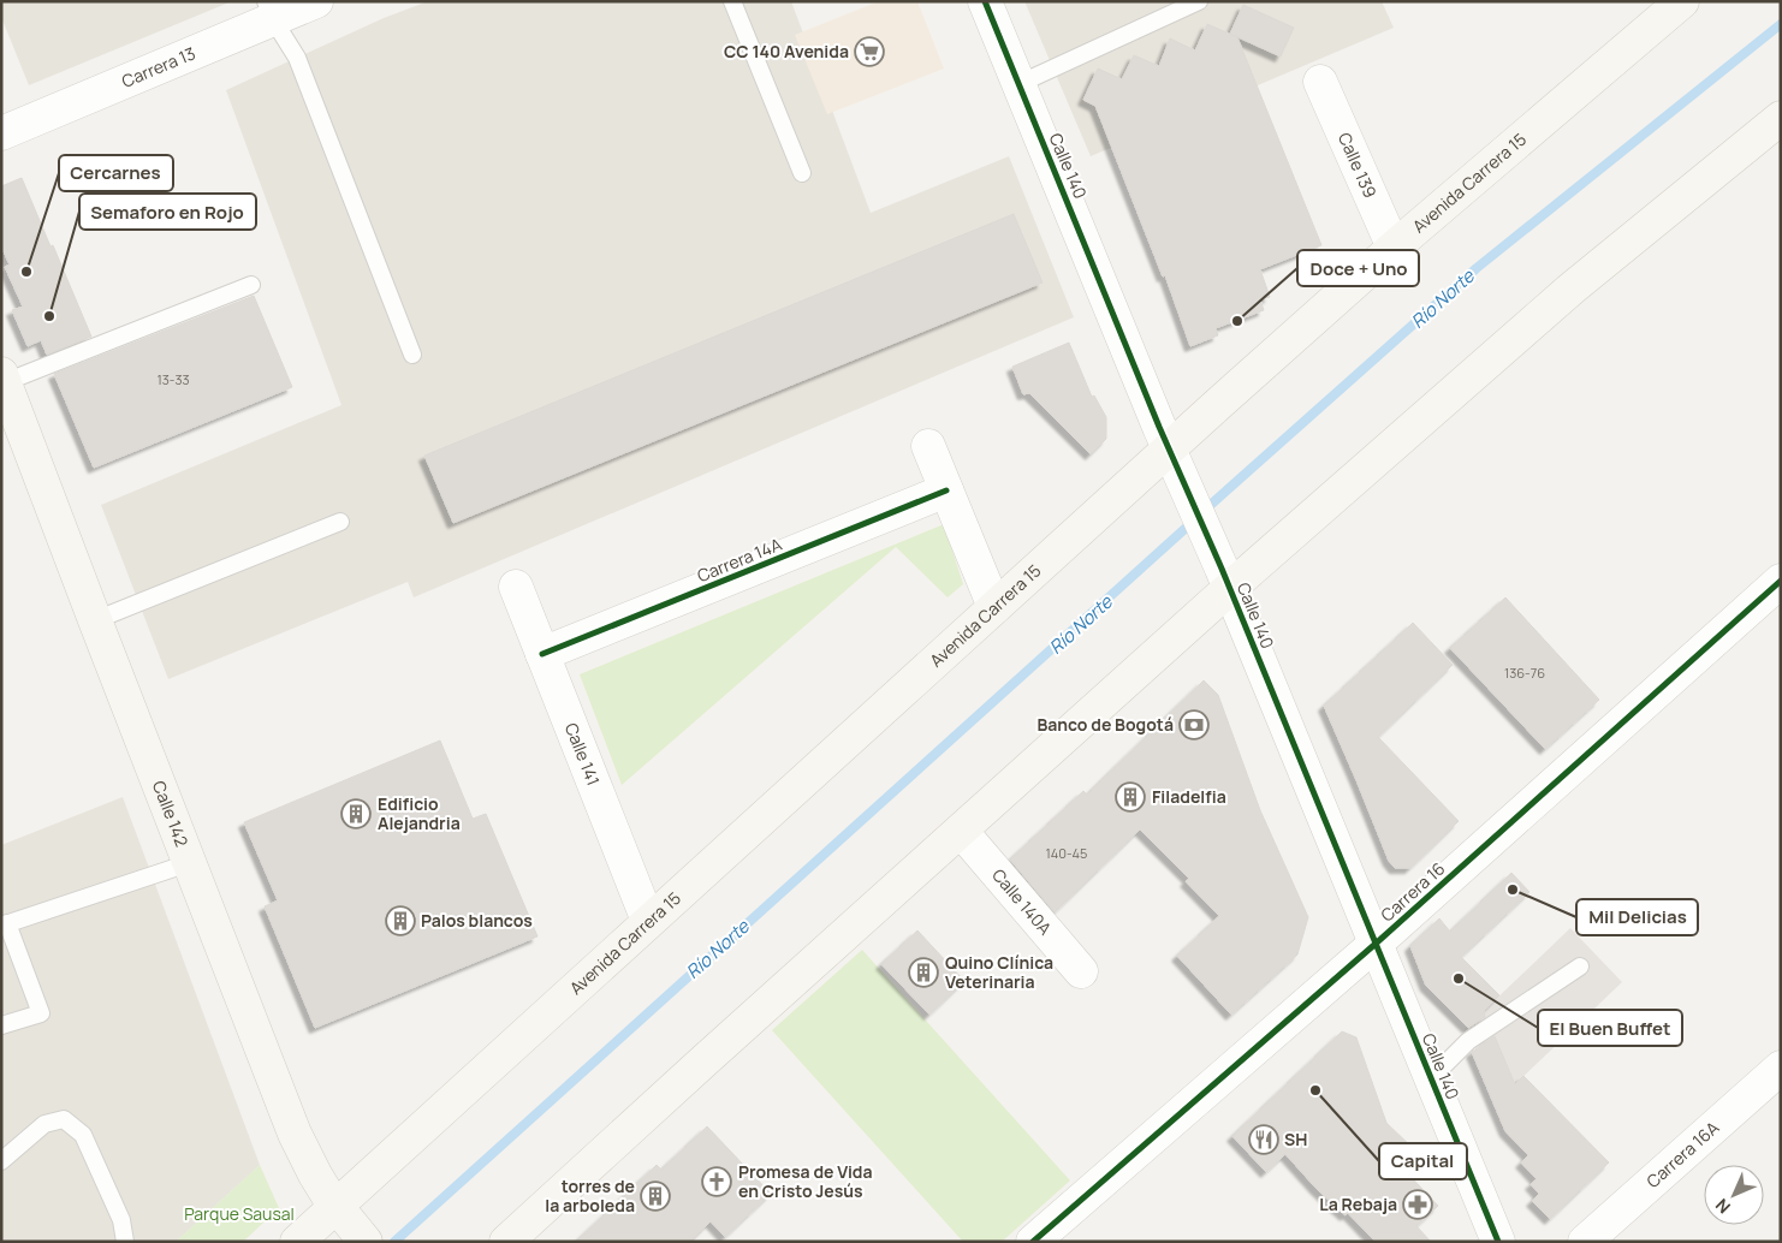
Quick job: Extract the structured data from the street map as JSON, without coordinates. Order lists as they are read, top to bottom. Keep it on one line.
{"streets":{"main road":["Avenida Carrera 15","Calle 142"],"street":["Carrera 13","Calle 139","Calle 140","Carrera 14A","Calle 141","Carrera 16","Calle 140A","Carrera 16A"]},"crossings":[["Calle 139","Avenida Carrera 15"],["Calle 140","Avenida Carrera 15"],["Calle 140","Carrera 16"],["Avenida Carrera 15","Calle 141"],["Avenida Carrera 15","Calle 142"],["Carrera 14A","Calle 141"]],"water":["Río Norte"],"parks":["Parque Sausal"],"places":{"supermarket":["CC 140 Avenida"],"other":["Cercarnes","Semaforo en Rojo","Doce + Uno","Mil Delicias","El Buen Buffet","Capital"],"bank":["Banco de Bogotá"],"building":["Filadelfia","Edificio Alejandria","Palos blancos","Quino Clínica Veterinaria","torres de la arboleda"],"restaurant":["SH"],"church":["Promesa de Vida en Cristo Jesús"],"pharmacy":["La Rebaja"]},"house_numbers":["13-33","136-76","140-45"],"north":"bottom left"}
